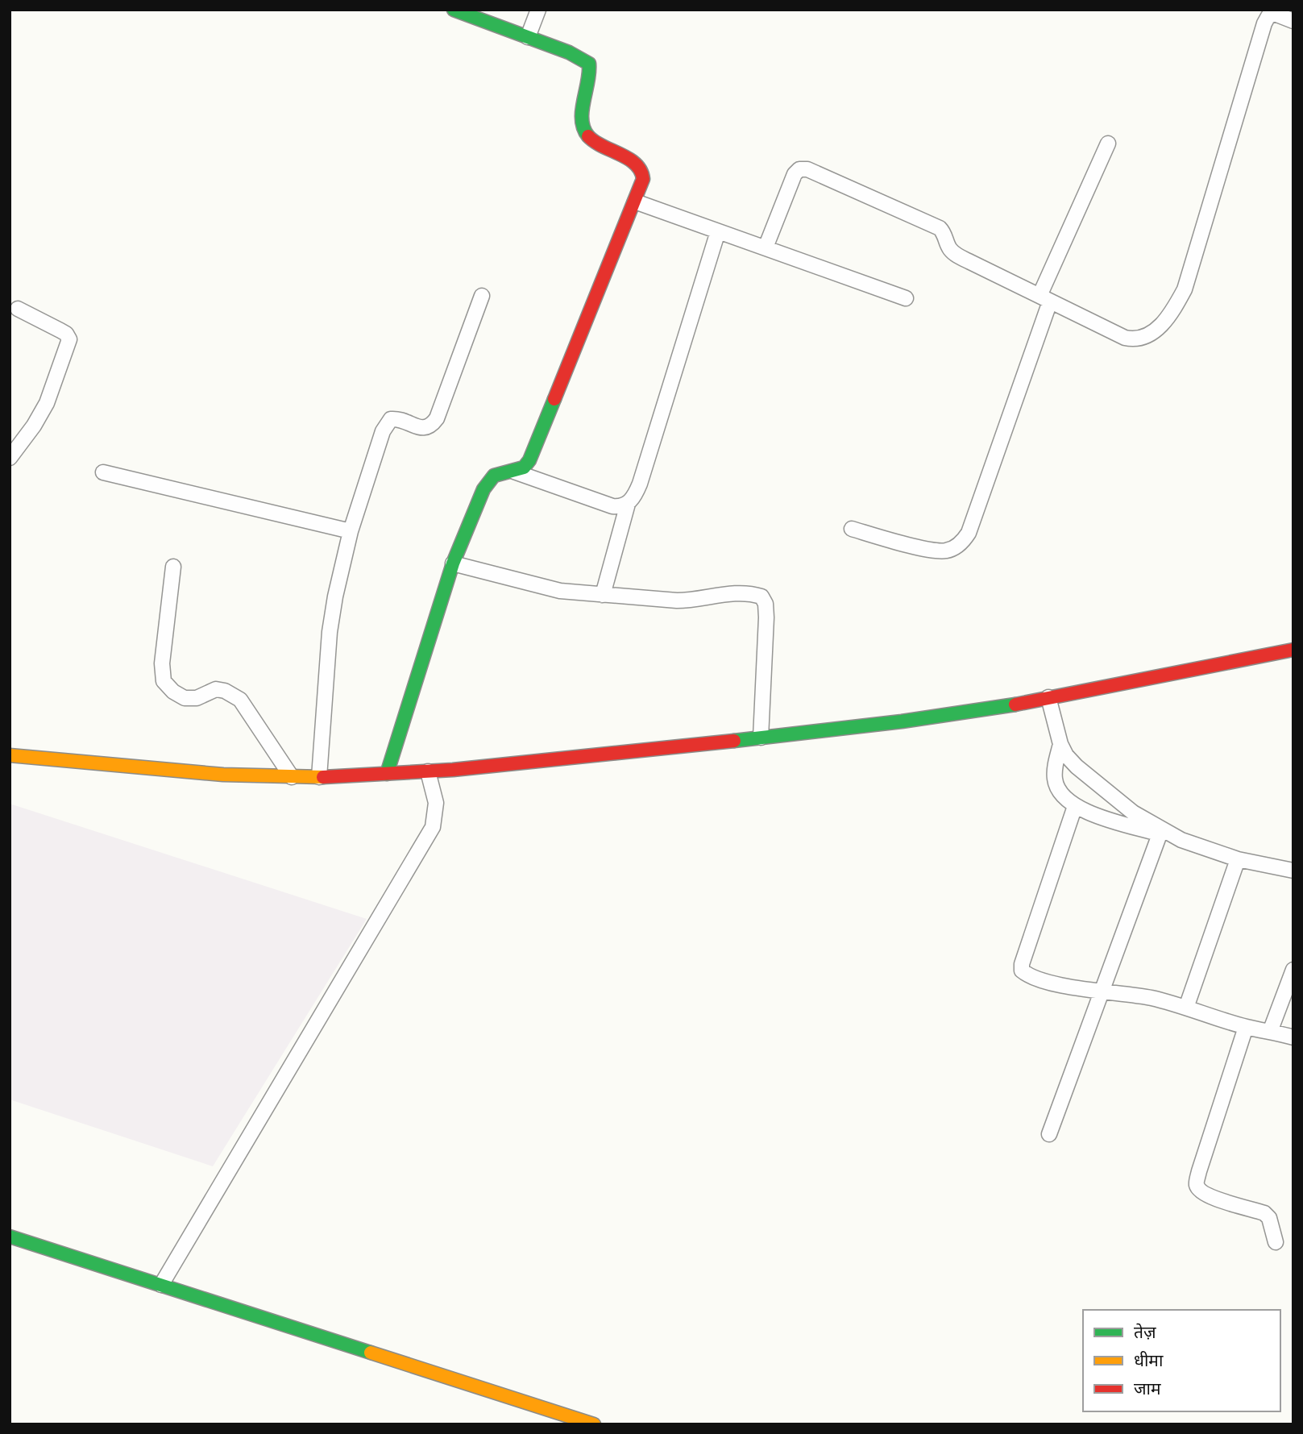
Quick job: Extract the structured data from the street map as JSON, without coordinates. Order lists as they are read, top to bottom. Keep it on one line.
{"legend":["तेज़","धीमा","जाम"]}
